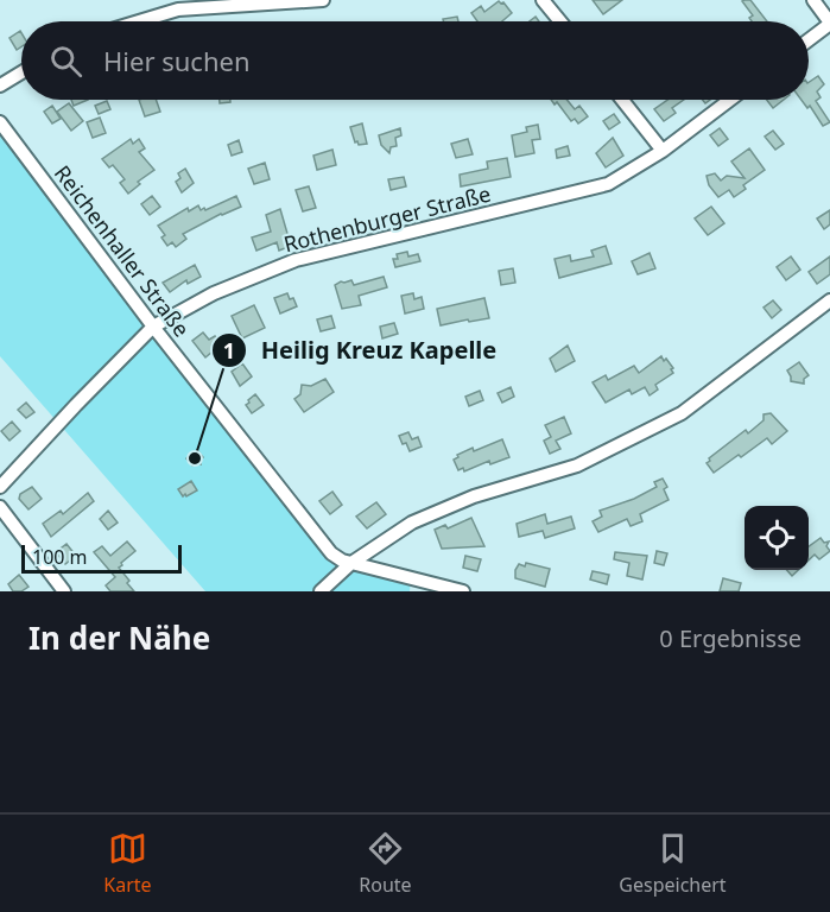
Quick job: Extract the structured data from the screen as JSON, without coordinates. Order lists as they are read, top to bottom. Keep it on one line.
{"streets":{"street":["Rothenburger Straße","Reichenhaller Straße"]},"crossings":[["Rothenburger Straße","Reichenhaller Straße"]],"places":["Heilig Kreuz Kapelle"],"scale_bar":"100 m","page":{"search":"Hier suchen","scale":"100 m","heading":["In der Nähe","0 Ergebnisse"],"nav":["Karte","Route","Gespeichert"]}}
